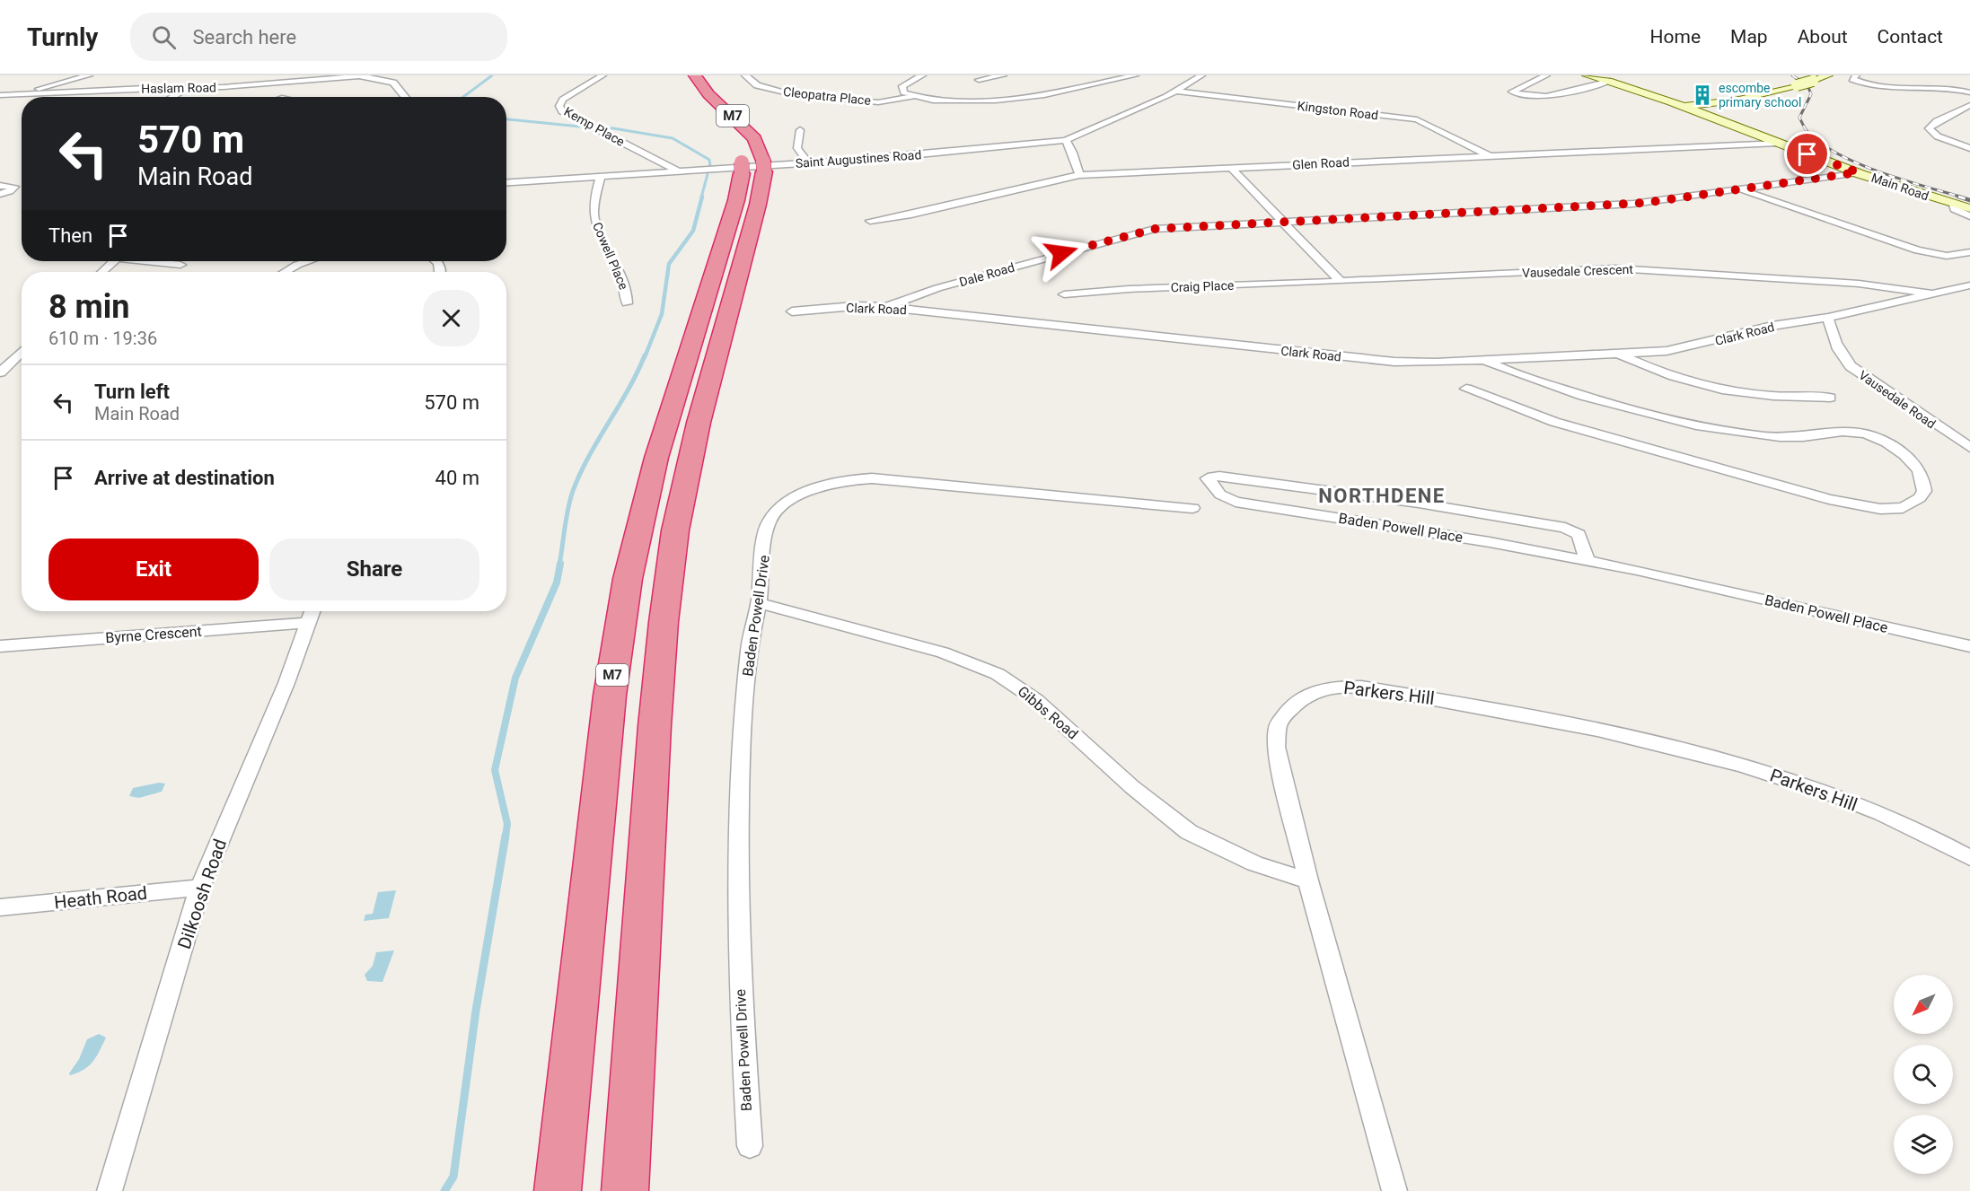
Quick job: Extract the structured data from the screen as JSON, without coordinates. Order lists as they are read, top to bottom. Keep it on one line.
{"streets":{"highway":["M7"],"main road":["Main Road"],"street":["Haslam Road","Cleopatra Place","Kingston Road","Kemp Place","Saint Augustines Road","Glen Road","Cowell Place","Vausedale Crescent","Dale Road","Craig Place","Clark Road","Vausedale Road","Baden Powell Place","Baden Powell Drive","Byrne Crescent","Parkers Hill","Gibbs Road","Dilkoosh Road","Heath Road"]},"crossings":[["Kingston Road","Saint Augustines Road"],["Kingston Road","Glen Road"],["Kemp Place","Saint Augustines Road"],["Saint Augustines Road","Cowell Place"],["Glen Road","Main Road"],["Main Road","Dale Road"],["Vausedale Crescent","Craig Place"],["Dale Road","Clark Road"],["Clark Road","Vausedale Road"],["Baden Powell Drive","Gibbs Road"],["Byrne Crescent","Dilkoosh Road"],["Parkers Hill","Gibbs Road"],["Dilkoosh Road","Heath Road"]],"districts":["NORTHDENE"],"places":{"building":["escombe primary school"]},"north":"bottom left","page":{"header":"Turnly","search":"Search here","nav":["Home","Map","About","Contact"],"turn":["570 m","Main Road"],"then":"Then","heading":["8 min","610 m · 19:36"],"list":[{"name":"Turn left","note":"Main Road","value":"570 m"},{"name":"Arrive at destination","value":"40 m"}],"buttons":["Exit","Share"]}}
